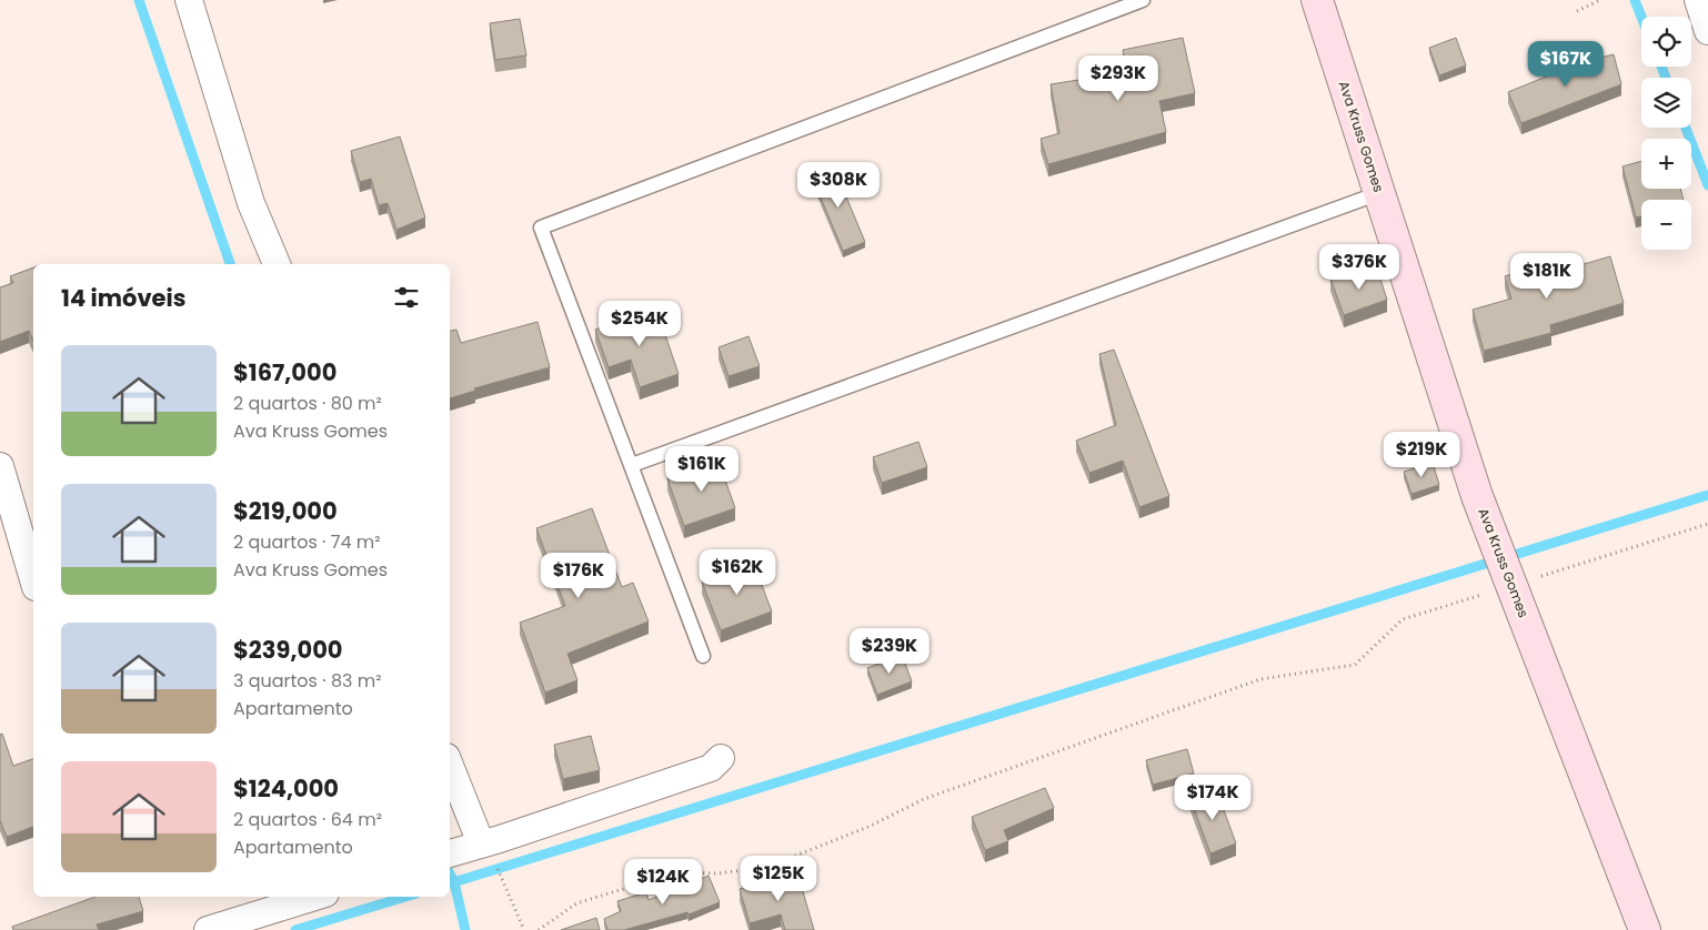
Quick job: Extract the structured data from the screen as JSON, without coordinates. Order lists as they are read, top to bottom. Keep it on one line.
{"streets":{"street":["Ava Kruss Gomes"]},"page":{"map_buttons":["+","−"],"price":["$167K","$293K","$308K","$376K","$181K","$254K","$219K","$161K","$162K","$176K","$239K","$174K","$125K","$124K"],"heading":"14 imóveis","list":[{"name":"$167,000","note":"2 quartos · 80 m² · Ava Kruss Gomes"},{"name":"$219,000","note":"2 quartos · 74 m² · Ava Kruss Gomes"},{"name":"$239,000","note":"3 quartos · 83 m² · Apartamento"},{"name":"$124,000","note":"2 quartos · 64 m² · Apartamento"}]}}
